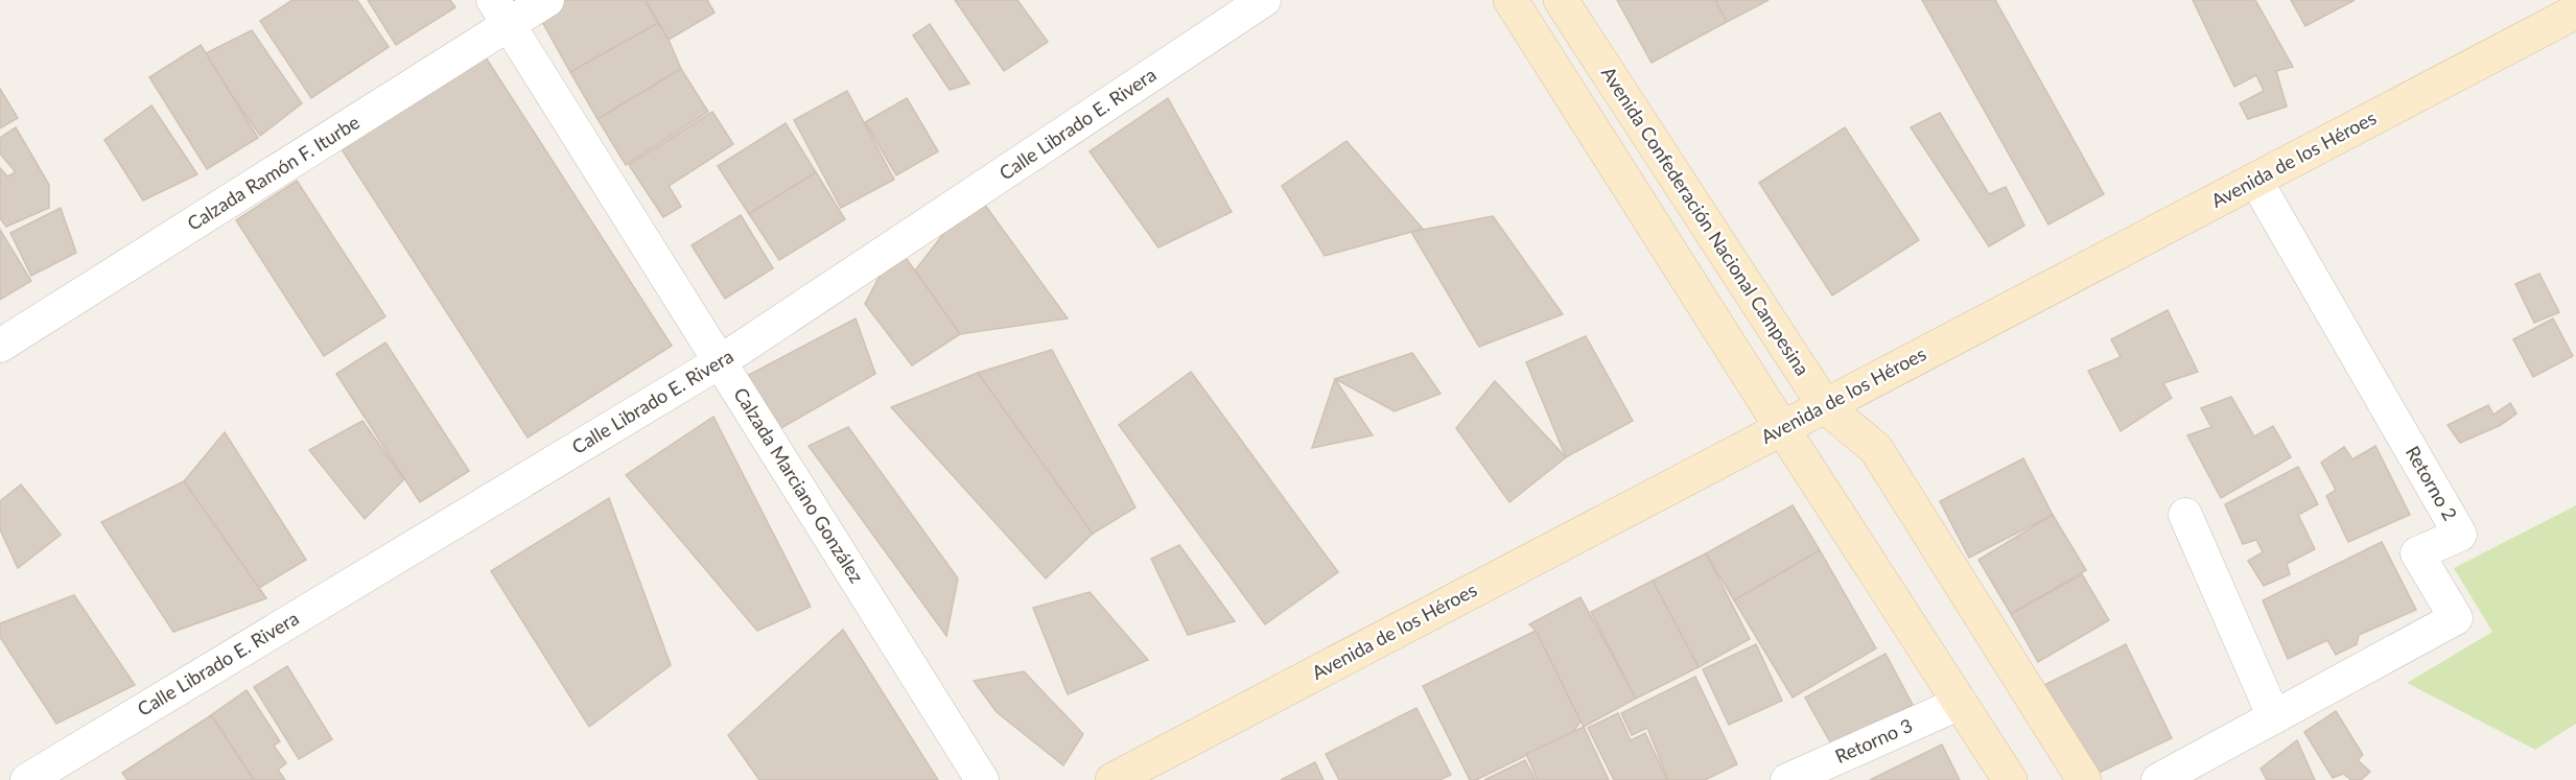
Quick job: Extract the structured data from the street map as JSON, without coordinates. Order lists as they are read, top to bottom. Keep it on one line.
{"streets":{"street":["Calle Librado E. Rivera","Avenida de los Héroes","Calzada Ramón F. Iturbe","Avenida Confederación Nacional Campesina","Retorno 2","Calzada Marciano González","Retorno 3"]},"crossings":[["Calle Librado E. Rivera","Calzada Marciano González"],["Avenida de los Héroes","Avenida Confederación Nacional Campesina"],["Avenida de los Héroes","Retorno 2"],["Calzada Ramón F. Iturbe","Calzada Marciano González"]]}
